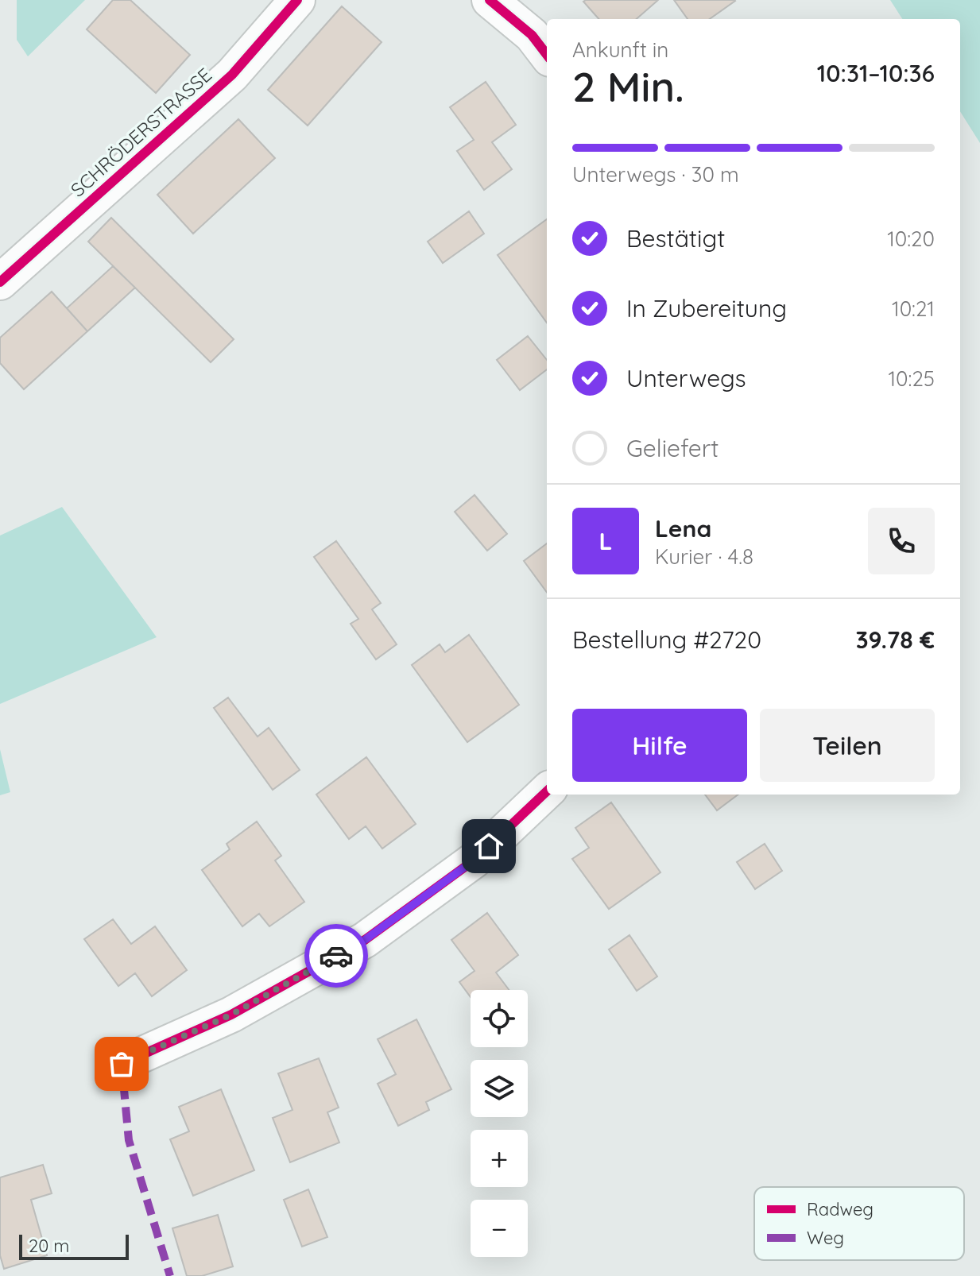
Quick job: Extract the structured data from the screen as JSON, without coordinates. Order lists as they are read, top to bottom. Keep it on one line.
{"streets":{"street":["SCHRÖDERSTRASSE"]},"legend":["Radweg","Weg"],"scale_bar":"20 m","page":{"heading":["2 Min.","Ankunft in","10:31–10:36"],"panel":["Lena","Kurier · 4.8","Bestellung #2720","39.78 €"],"bar":"Unterwegs · 30 m","list":[["Bestätigt","10:20"],["In Zubereitung","10:21"],["Unterwegs","10:25"],"Geliefert"],"round":"L","buttons":["Hilfe","Teilen"],"map_buttons":["+","−"],"scale":"20 m"}}
